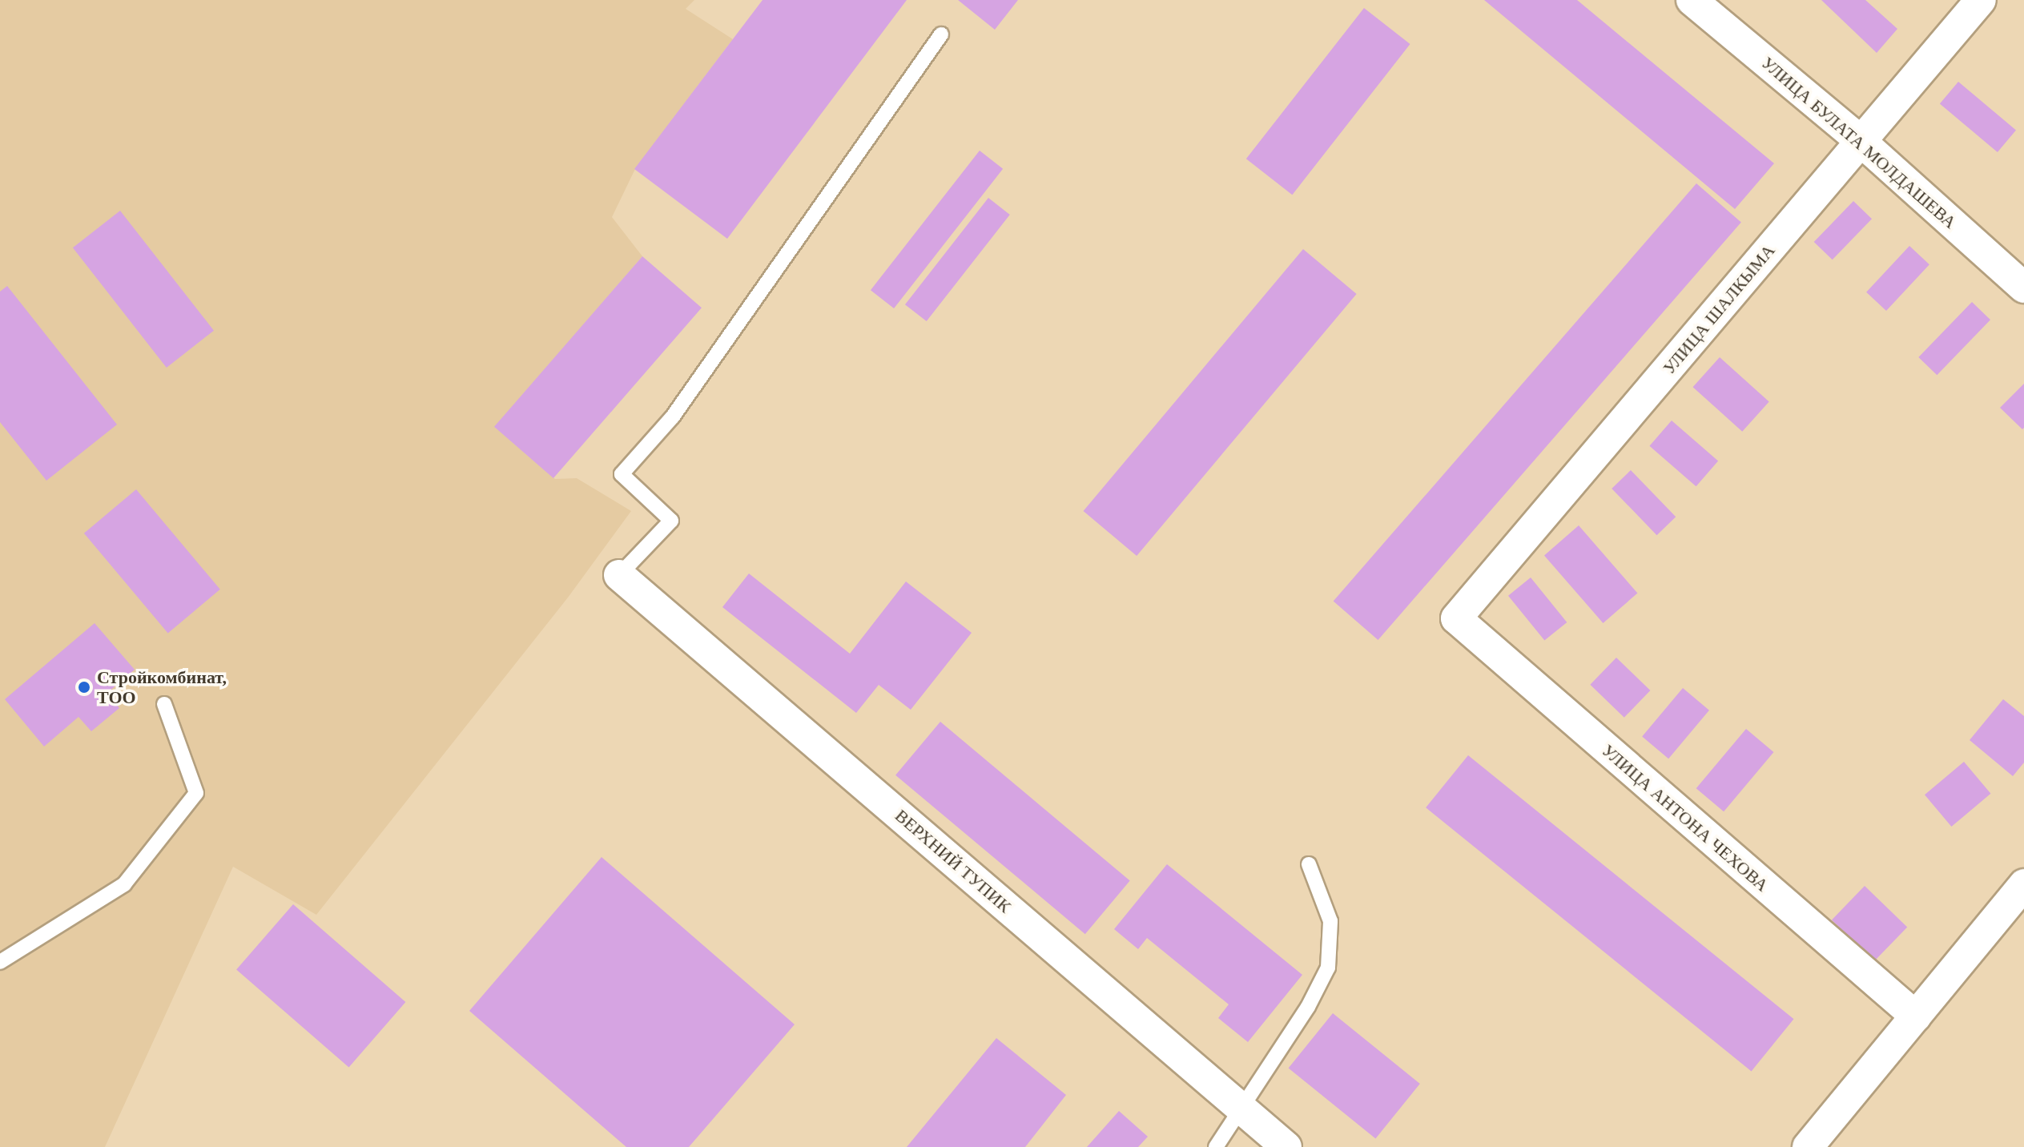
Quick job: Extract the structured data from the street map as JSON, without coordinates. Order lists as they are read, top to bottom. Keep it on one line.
{"streets":{"street":["УЛИЦА БУЛАТА МОЛДАШЕВА","УЛИЦА ШАЛКЫМА","УЛИЦА АНТОНА ЧЕХОВА","ВЕРХНИЙ ТУПИК"]},"crossings":[["УЛИЦА БУЛАТА МОЛДАШЕВА","УЛИЦА ШАЛКЫМА"],["УЛИЦА ШАЛКЫМА","УЛИЦА АНТОНА ЧЕХОВА"]],"places":["Стройкомбинат, ТОО"]}
